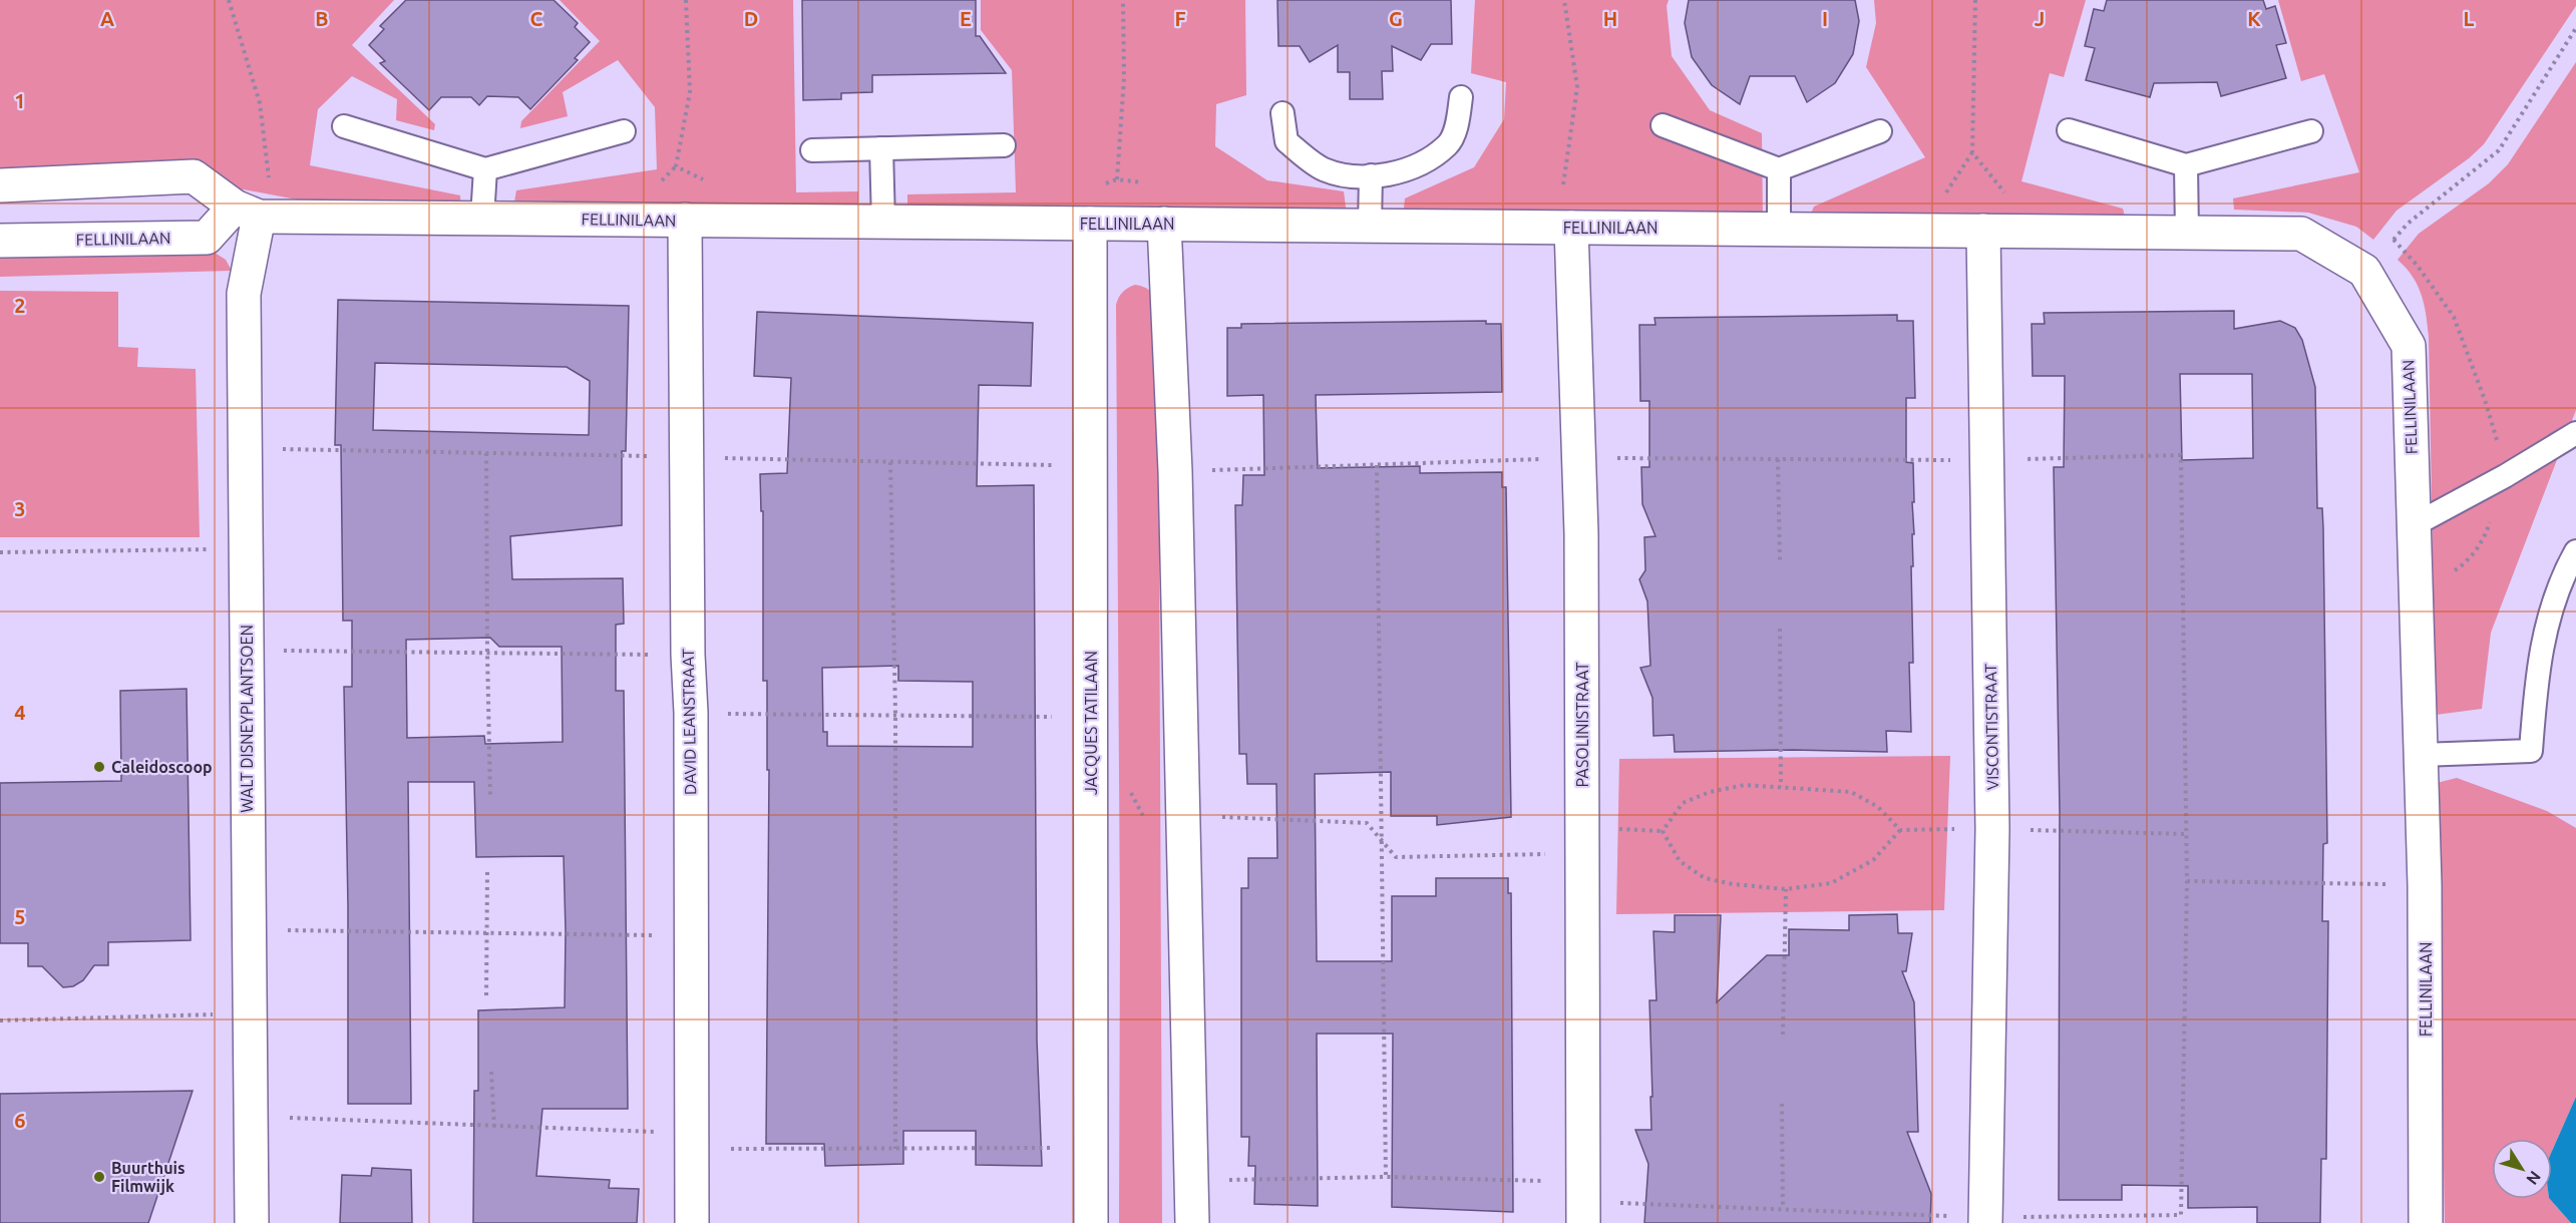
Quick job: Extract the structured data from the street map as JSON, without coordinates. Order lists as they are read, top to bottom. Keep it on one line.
{"streets":{"street":["FELLINILAAN","WALT DISNEYPLANTSOEN","DAVID LEANSTRAAT","JACQUES TATILAAN","PASOLINISTRAAT","VISCONTISTRAAT"]},"crossings":[["FELLINILAAN","WALT DISNEYPLANTSOEN"],["FELLINILAAN","DAVID LEANSTRAAT"],["FELLINILAAN","JACQUES TATILAAN"],["FELLINILAAN","PASOLINISTRAAT"],["FELLINILAAN","VISCONTISTRAAT"]],"places":["Caleidoscoop","Buurthuis Filmwijk"],"north":"bottom right","grid":{"columns":["A","B","C","D","E","F","G","H","I","J","K","L"],"rows":["1","2","3","4","5","6"]}}
